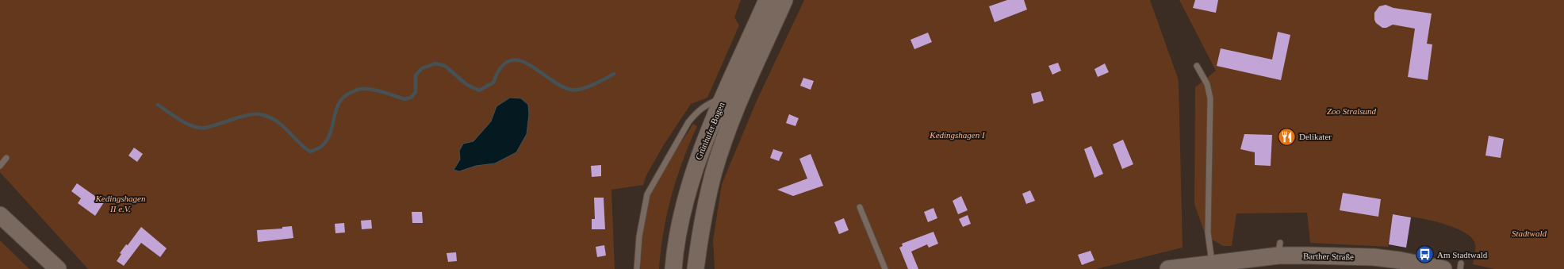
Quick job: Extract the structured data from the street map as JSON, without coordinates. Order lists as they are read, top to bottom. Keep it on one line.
{"streets":{"main road":["Grünhufer Bogen","Barther Straße"]},"parks":["Zoo Stralsund","Kedingshagen I","Kedingshagen II e.V.","Stadtwald"],"places":{"restaurant":["Delikater"],"bus stop":["Am Stadtwald"]}}
